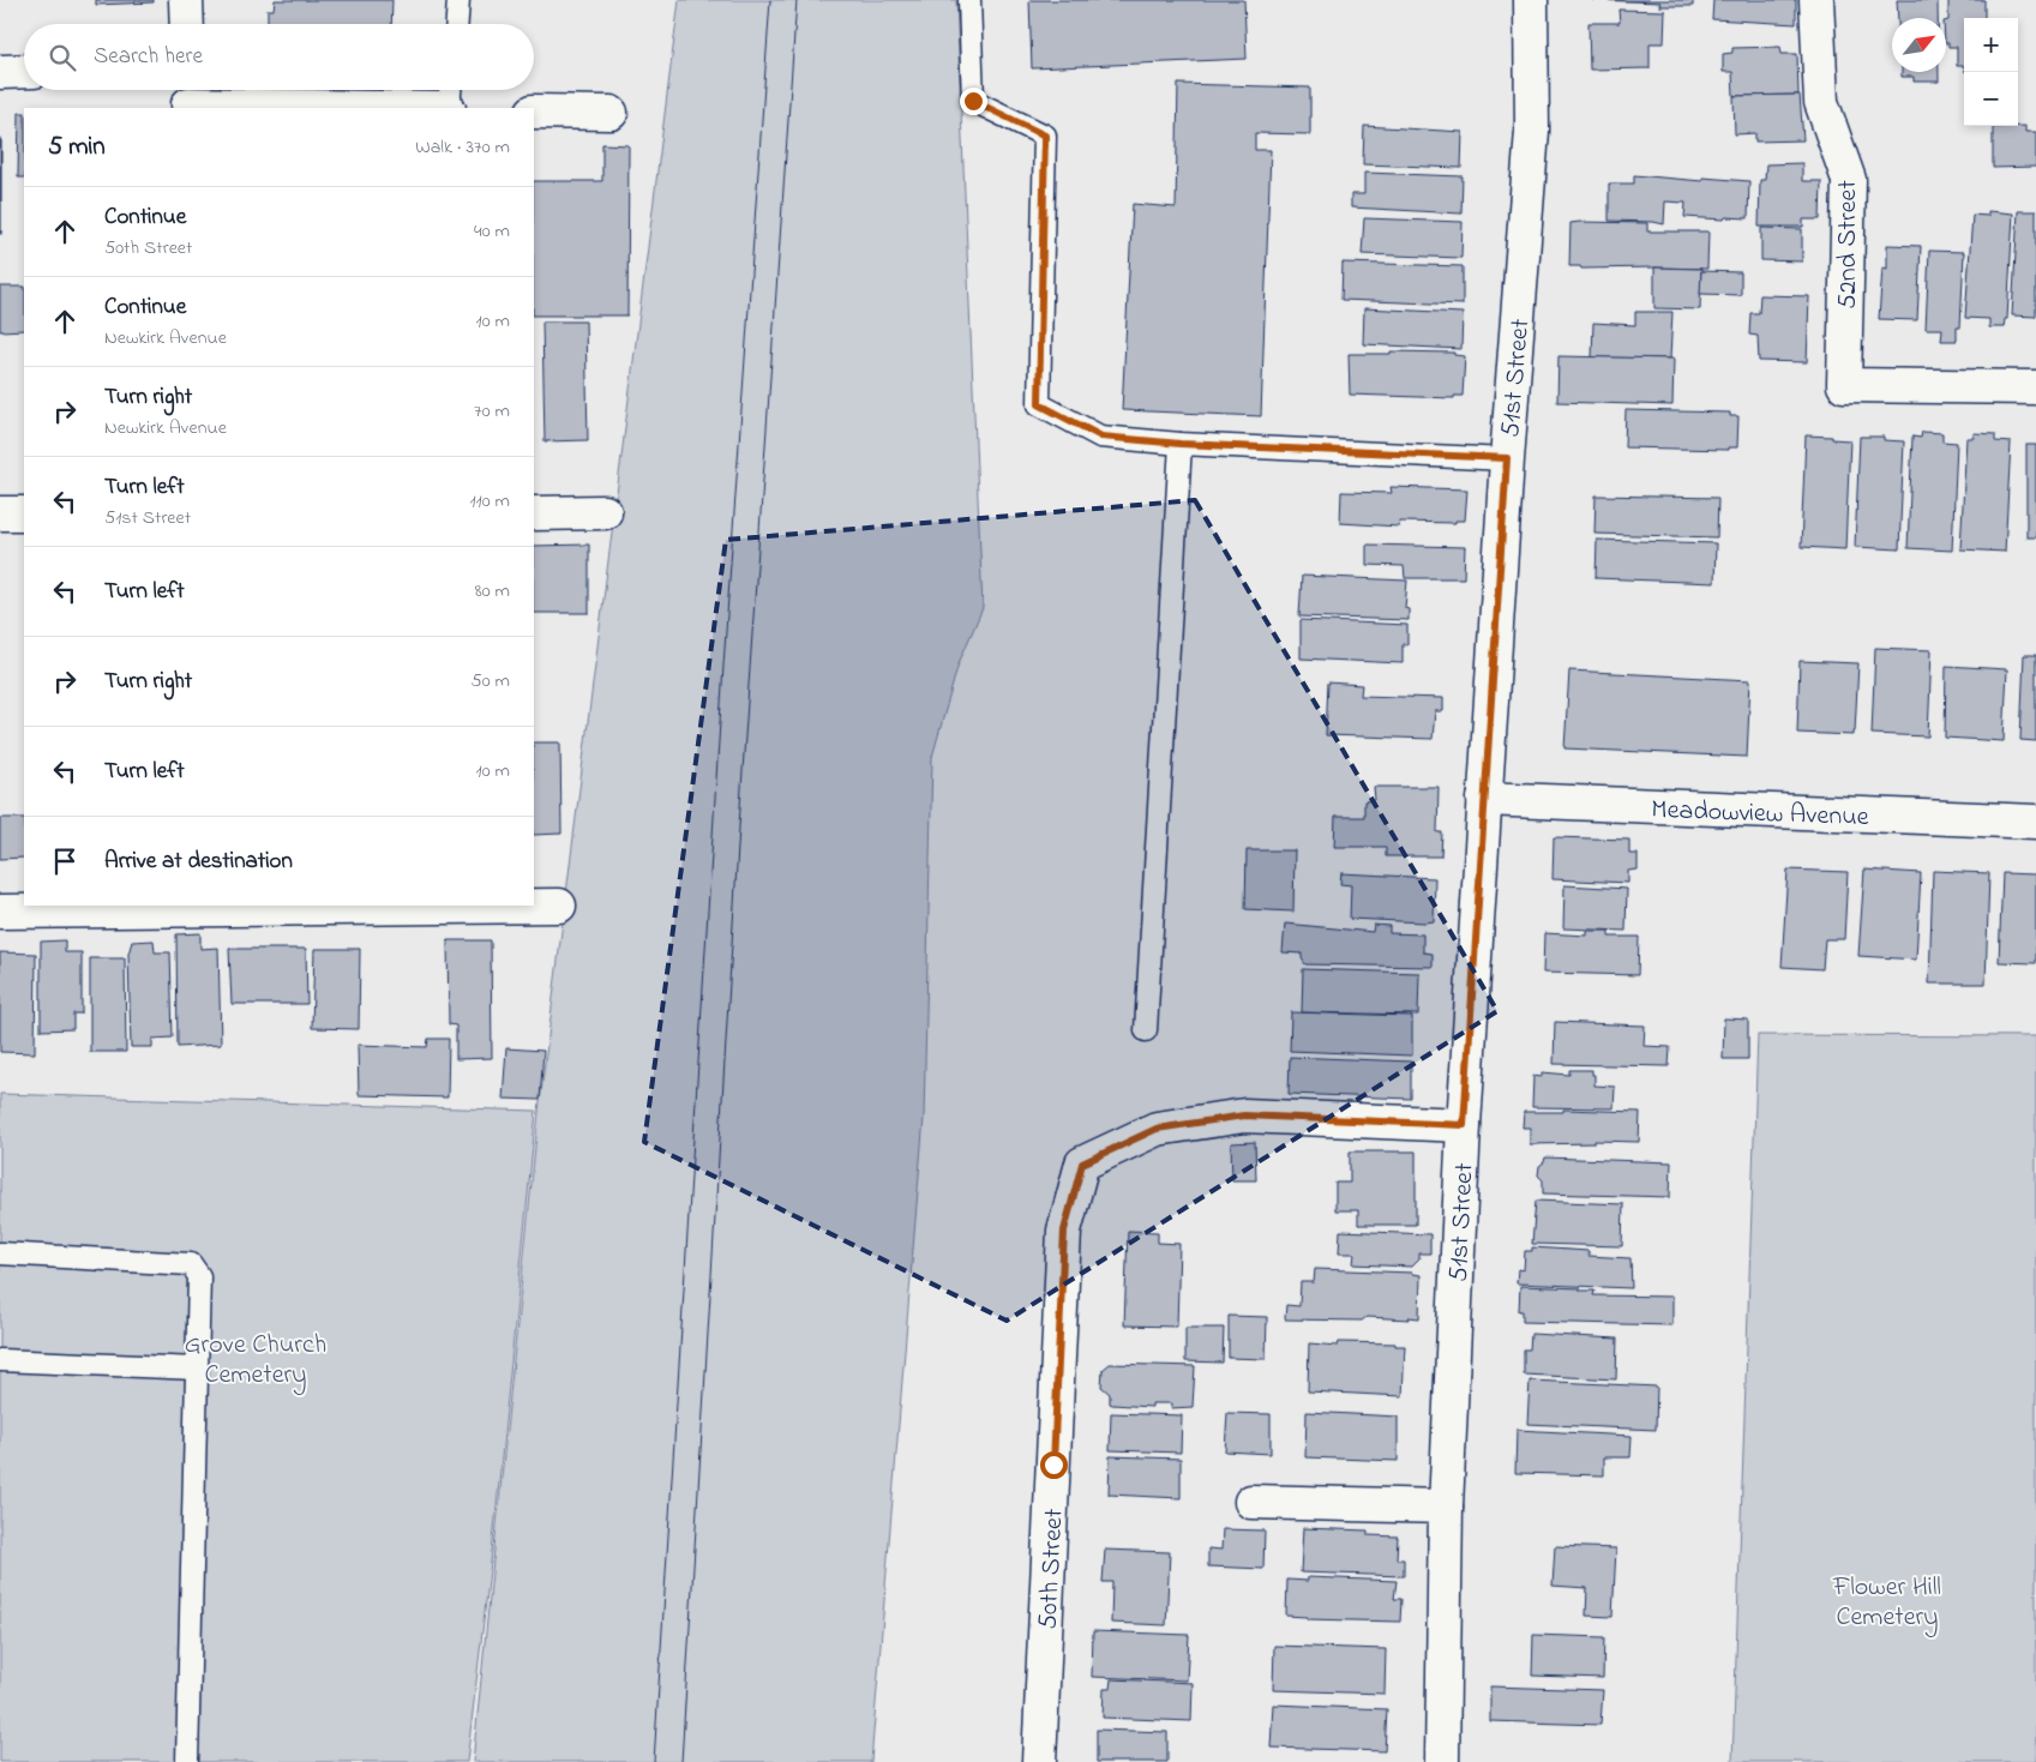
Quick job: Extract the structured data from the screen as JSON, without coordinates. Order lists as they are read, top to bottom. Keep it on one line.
{"streets":{"street":["52nd Street","51st Street","Meadowview Avenue","50th Street"]},"crossings":[["51st Street","Meadowview Avenue"],["51st Street","50th Street"]],"parks":["Grove Church Cemetery","Flower Hill Cemetery"],"north":"top right","page":{"map_buttons":["+","−"],"search":"Search here","heading":["5 min","Walk · 370 m"],"list":[["Continue","50th Street","40 m"],["Continue","Newkirk Avenue","10 m"],["Turn right","Newkirk Avenue","70 m"],["Turn left","51st Street","110 m"],["Turn left","80 m"],["Turn right","50 m"],["Turn left","10 m"],"Arrive at destination"]}}
